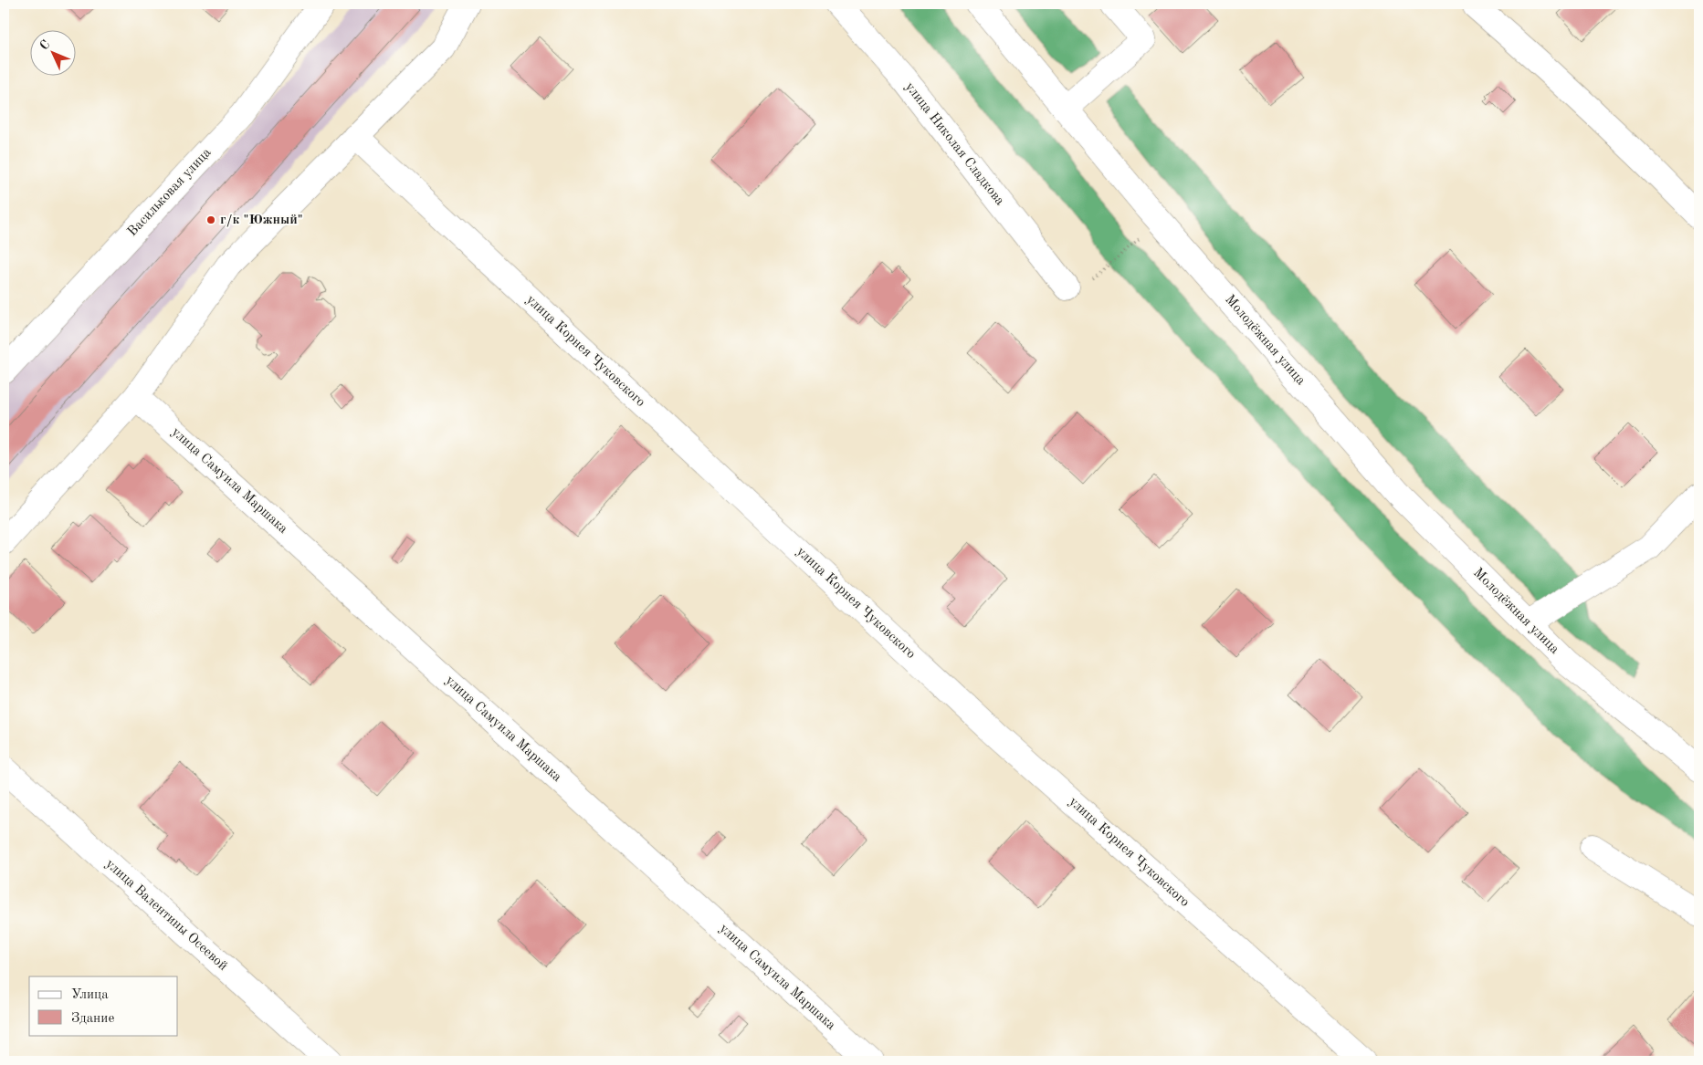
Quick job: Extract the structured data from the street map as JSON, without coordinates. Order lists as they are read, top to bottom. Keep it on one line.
{"streets":{"street":["улица Николая Сладкова","Васильковая улица","Молодёжная улица","улица Корнея Чуковского","улица Самуила Маршака","улица Валентины Осеевой"]},"places":["г/к \"Южный\""],"legend":["Улица","Здание"],"north":"top left"}
